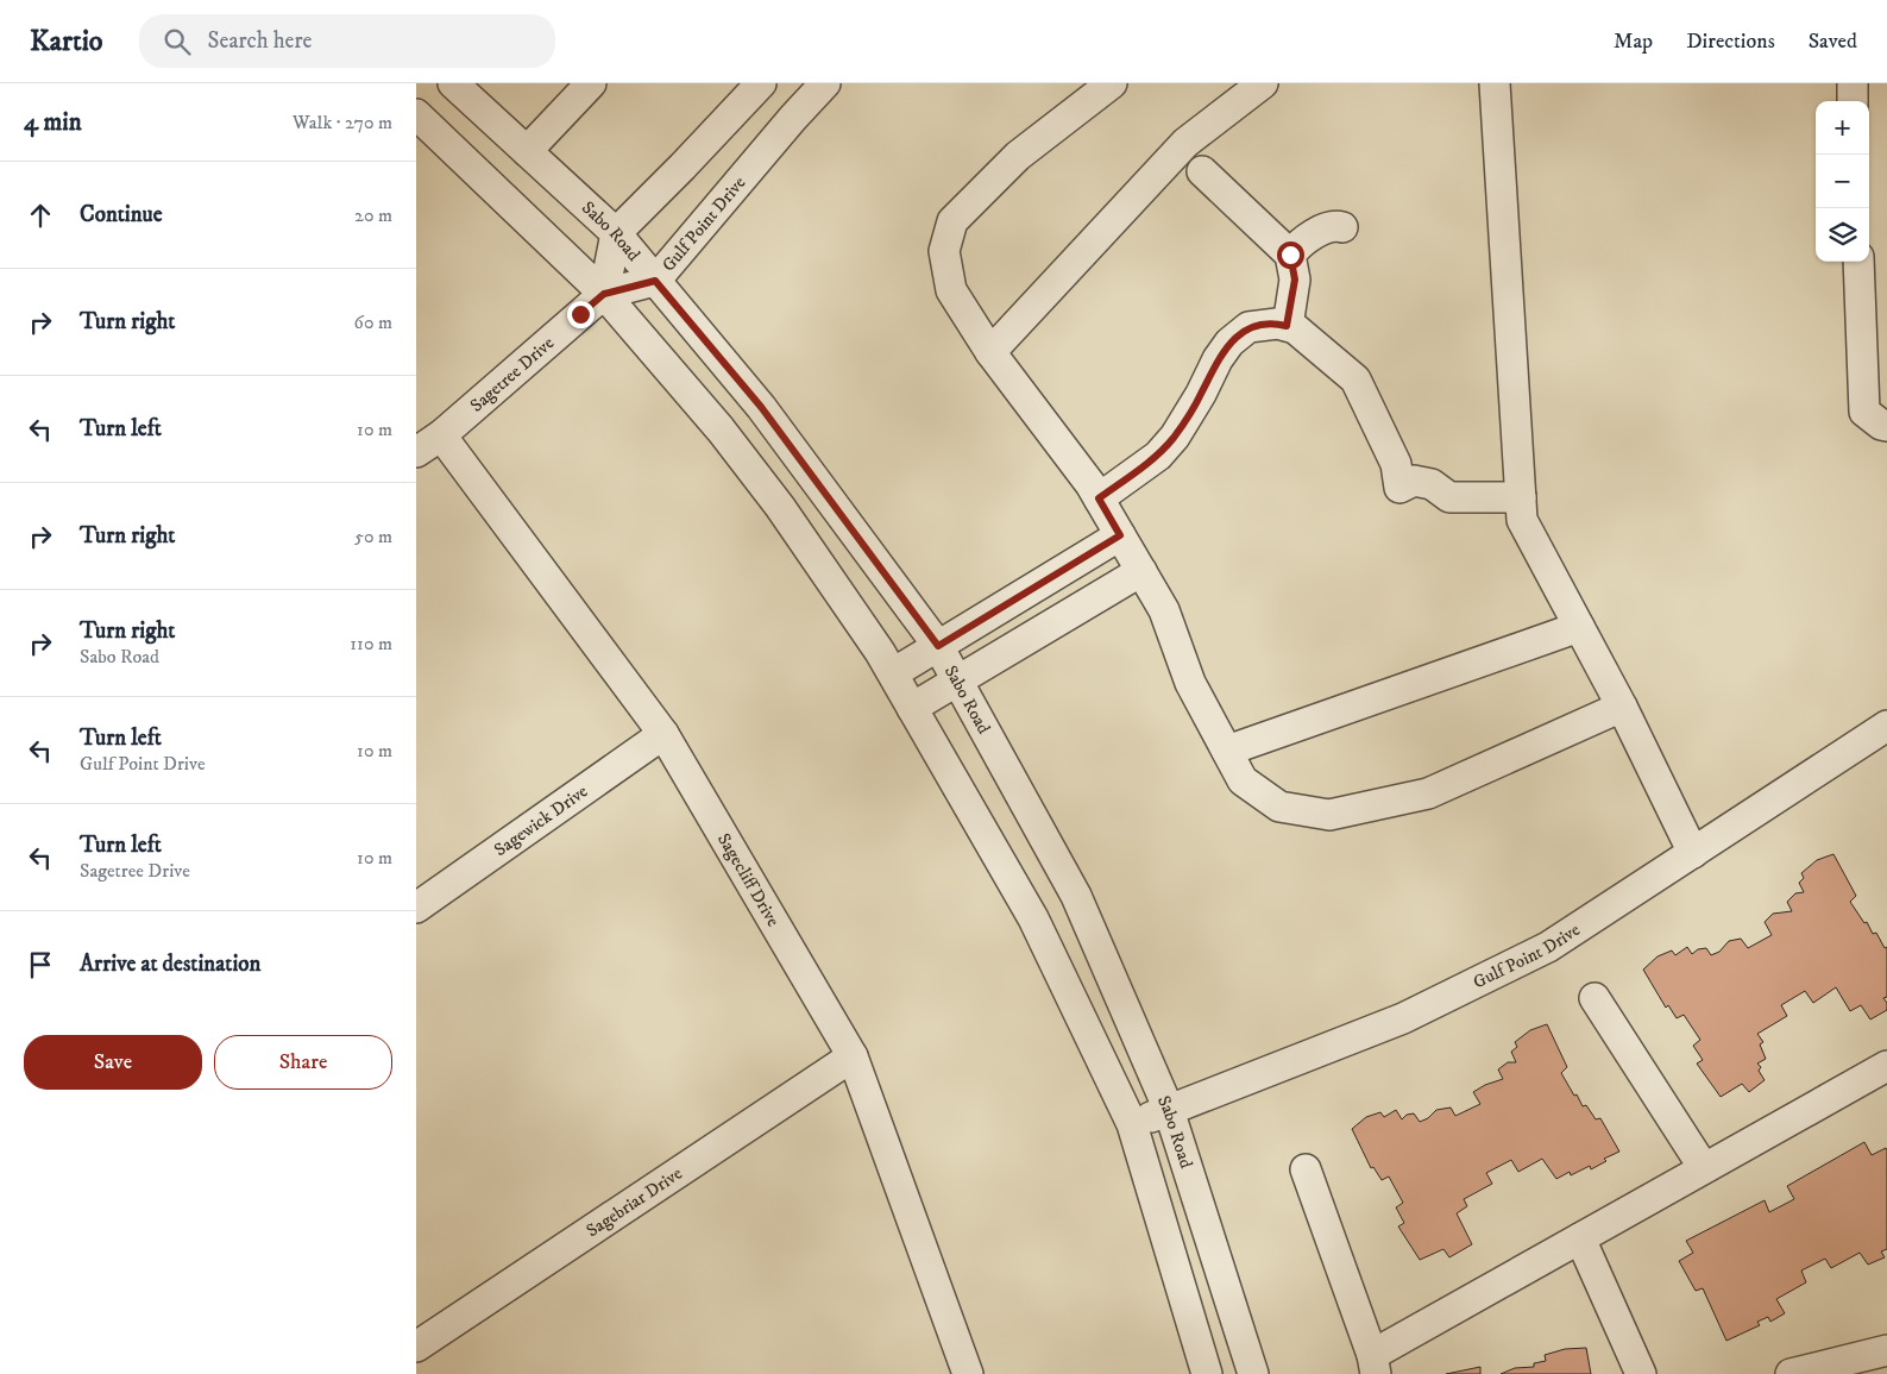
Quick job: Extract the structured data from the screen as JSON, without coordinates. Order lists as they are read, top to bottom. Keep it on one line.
{"streets":{"street":["Gulf Point Drive","Sabo Road","Sagetree Drive","Sagewick Drive","Sagecliff Drive","Sagebriar Drive"]},"crossings":[["Gulf Point Drive","Sabo Road"],["Gulf Point Drive","Sagetree Drive"],["Sagetree Drive","Sagecliff Drive"],["Sagewick Drive","Sagecliff Drive"],["Sagecliff Drive","Sagebriar Drive"]],"page":{"header":"Kartio","search":"Search here","nav":["Map","Directions","Saved"],"heading":["4 min","Walk · 270 m"],"map_buttons":["+","−"],"list":[["Continue","20 m"],["Turn right","60 m"],["Turn left","10 m"],["Turn right","50 m"],["Turn right","Sabo Road","110 m"],["Turn left","Gulf Point Drive","10 m"],["Turn left","Sagetree Drive","10 m"],"Arrive at destination"],"buttons":["Save","Share"]}}
